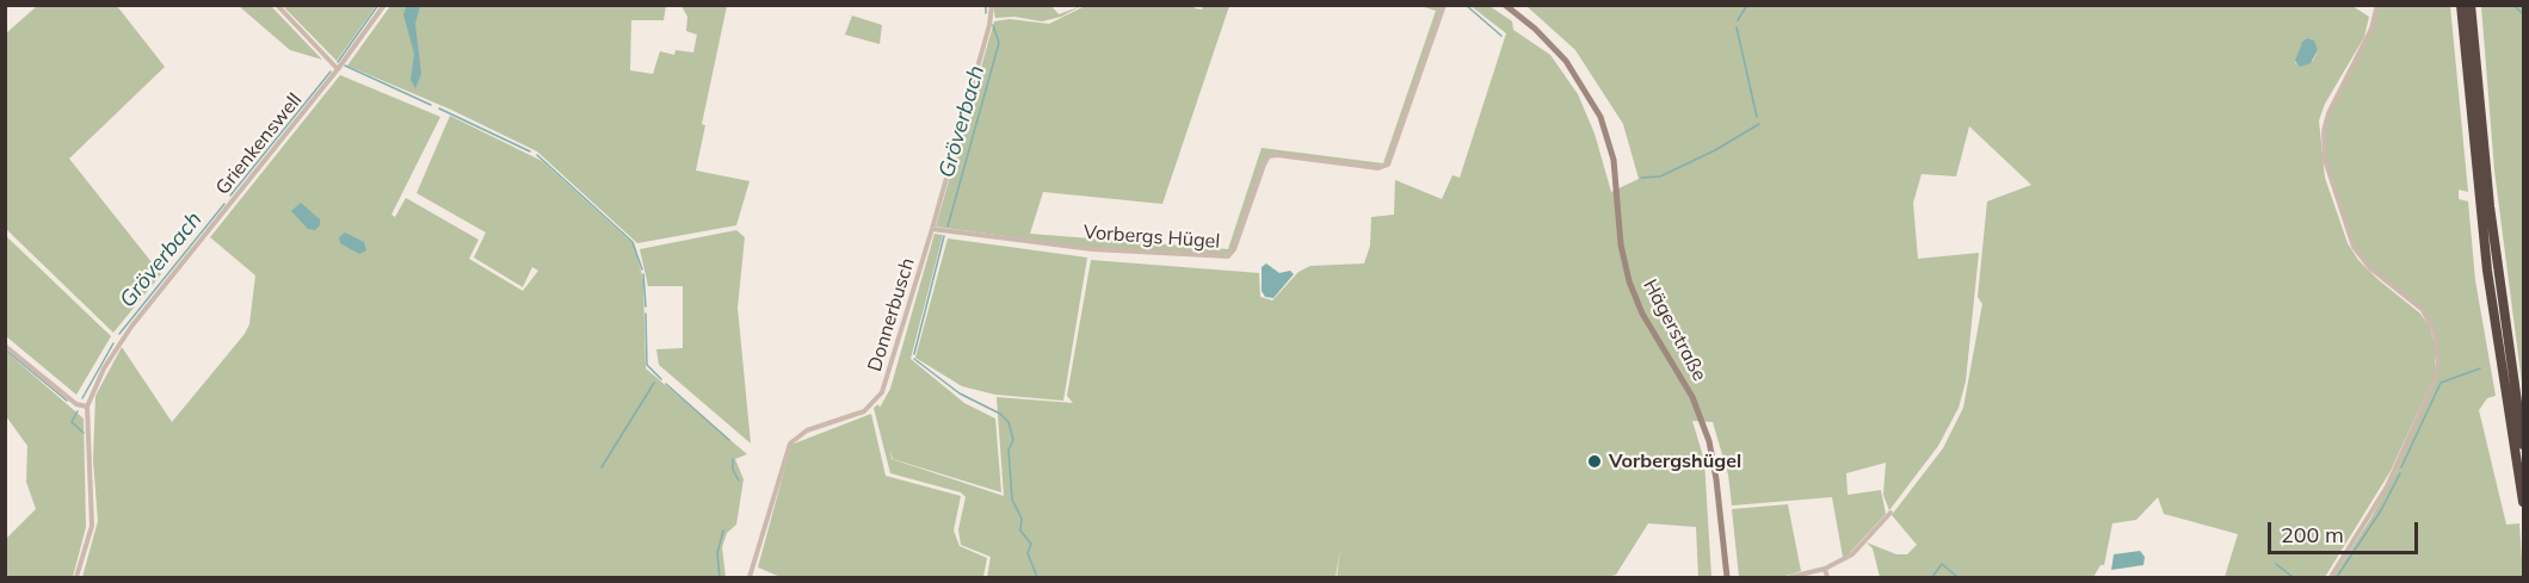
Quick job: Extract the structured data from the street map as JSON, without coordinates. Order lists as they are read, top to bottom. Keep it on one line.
{"streets":{"main road":["Hägerstraße"],"street":["Grienkenswell","Vorbergs Hügel","Donnerbusch"]},"crossings":[["Vorbergs Hügel","Donnerbusch"]],"water":["Gröverbach"],"places":["Vorbergshügel"],"scale_bar":"200 m"}
